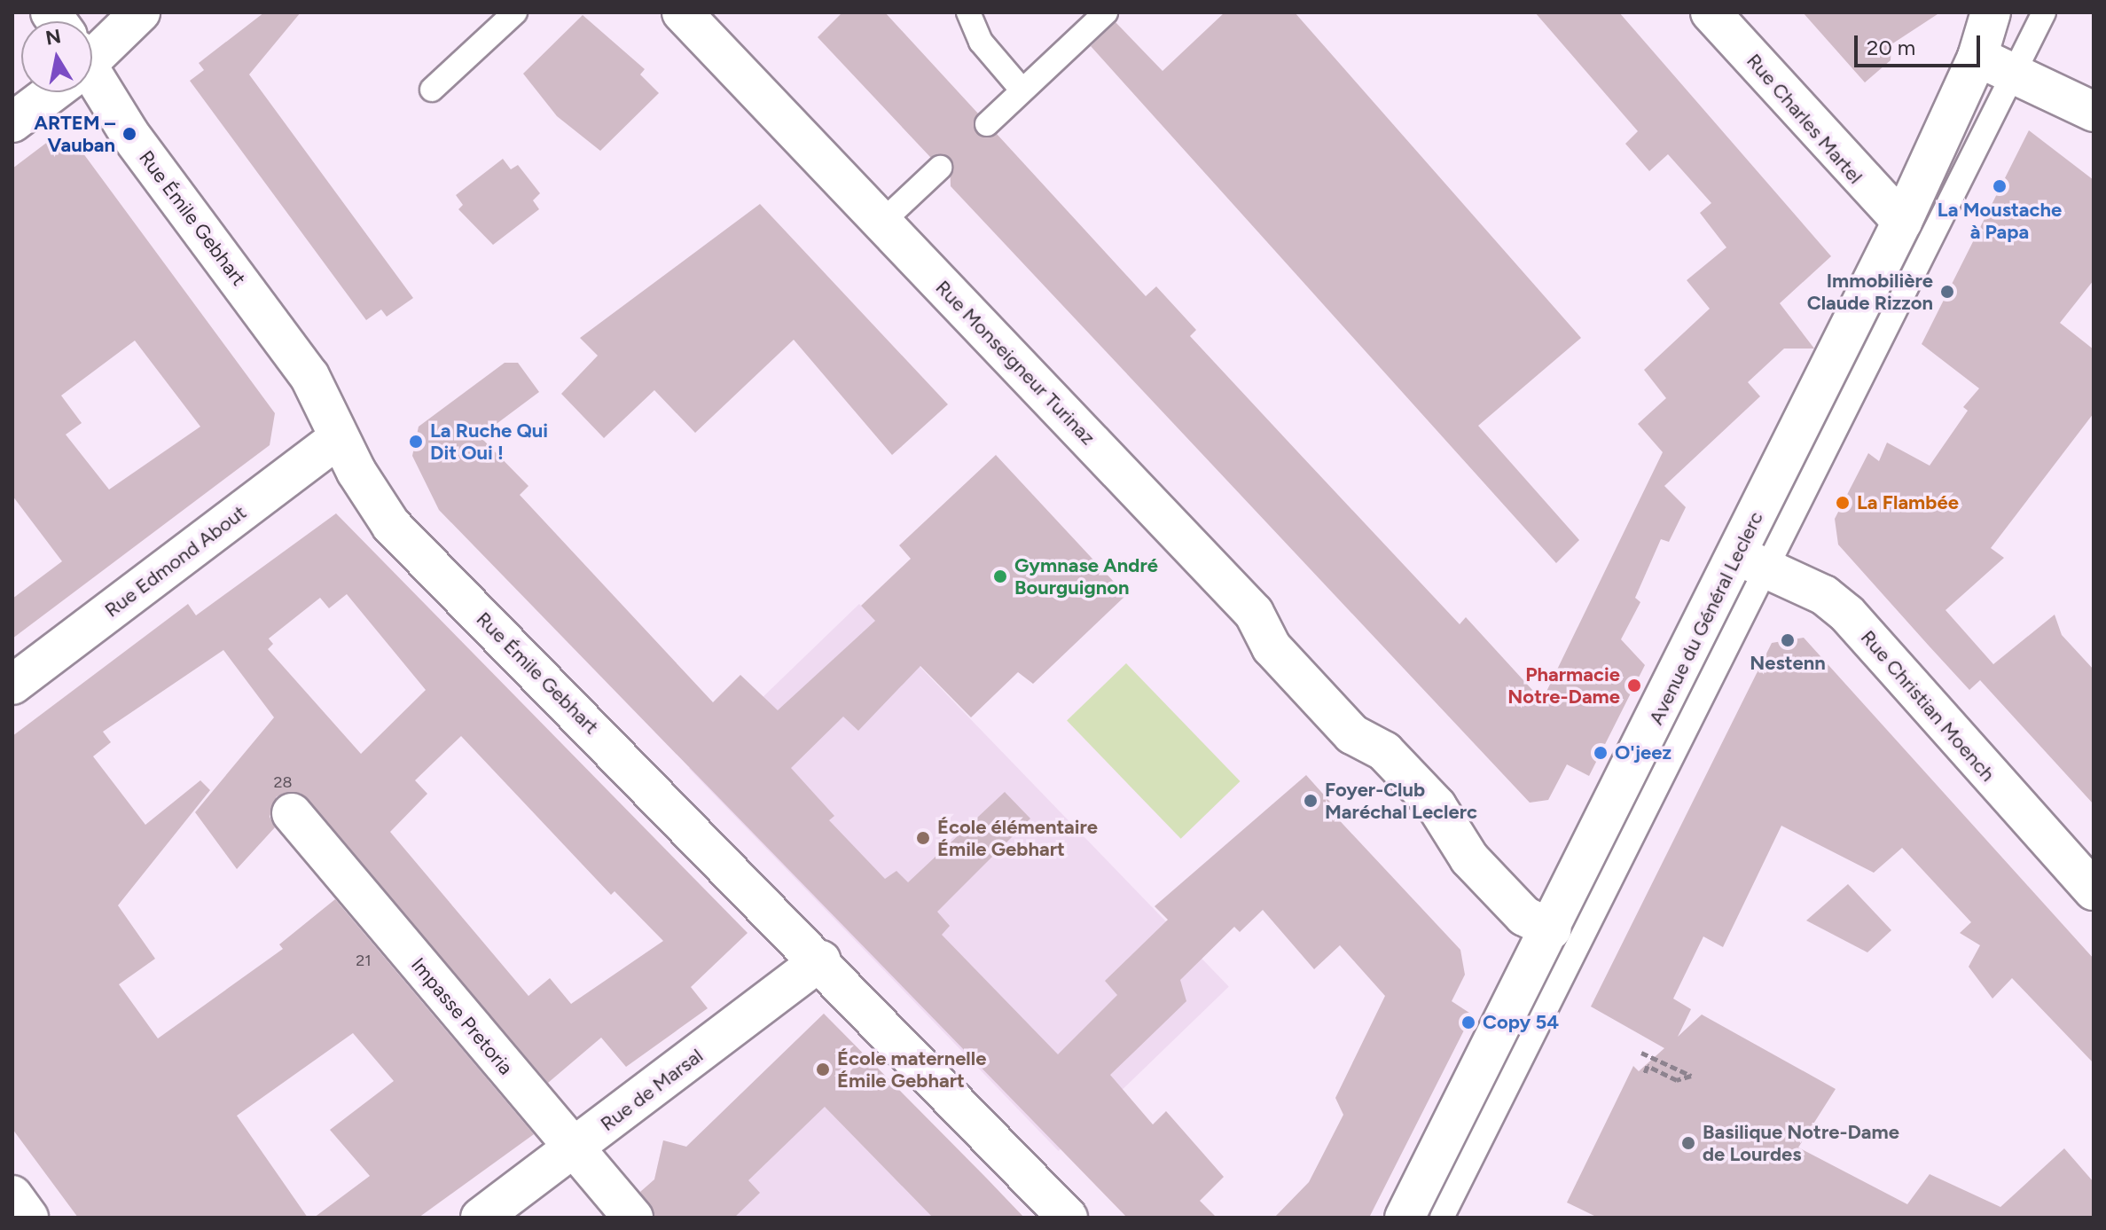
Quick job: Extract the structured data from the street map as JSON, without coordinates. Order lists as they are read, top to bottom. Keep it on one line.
{"streets":{"street":["Rue Charles Martel","Rue Émile Gebhart","Rue Monseigneur Turinaz","Rue Edmond About","Avenue du Général Leclerc","Rue Christian Moench","Impasse Pretoria","Rue de Marsal"]},"crossings":[["Rue Charles Martel","Avenue du Général Leclerc"],["Rue Émile Gebhart","Rue Edmond About"],["Rue Émile Gebhart","Rue de Marsal"],["Rue Monseigneur Turinaz","Avenue du Général Leclerc"],["Avenue du Général Leclerc","Rue Christian Moench"],["Impasse Pretoria","Rue de Marsal"]],"places":["ARTEM – Vauban","La Moustache à Papa","Immobilière Claude Rizzon","La Ruche Qui Dit Oui !","La Flambée","Gymnase André Bourguignon","Nestenn","Pharmacie Notre-Dame","O'jeez","Foyer-Club Maréchal Leclerc","École élémentaire Émile Gebhart","Copy 54","École maternelle Émile Gebhart","Basilique Notre-Dame de Lourdes"],"house_numbers":["28","21"],"scale_bar":"20 m","north":"top"}
